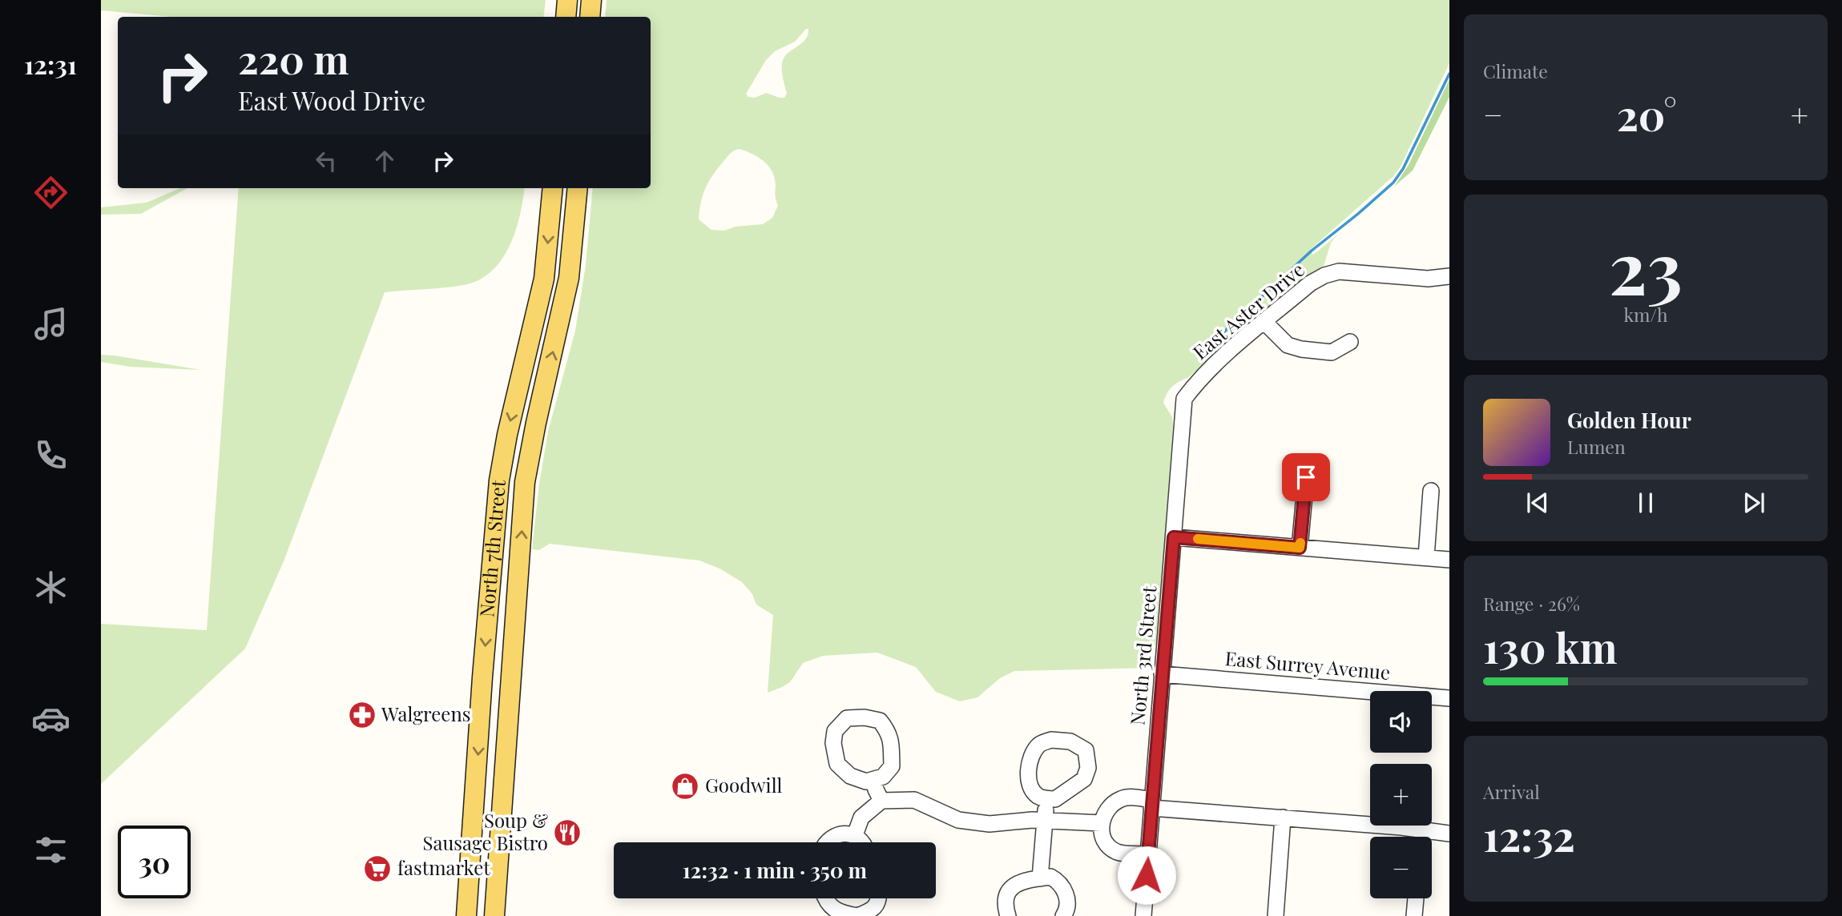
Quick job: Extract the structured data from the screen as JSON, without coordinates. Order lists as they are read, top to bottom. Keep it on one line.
{"streets":{"main road":["North 7th Street"],"street":["East Aster Drive","North 3rd Street","East Surrey Avenue"]},"crossings":[["East Aster Drive","North 3rd Street"],["North 3rd Street","East Surrey Avenue"]],"places":{"pharmacy":["Walgreens"],"shop":["Goodwill"],"restaurant":["Soup & Sausage Bistro"],"supermarket":["fastmarket"]},"page":{"tabs":"12:31","tile":["Climate",["23","km/h"],["Range · 26%","130 km"],["Arrival","12:32"]],"turn":["220 m","East Wood Drive"],"heat":["−","20°","+"],"song":["Golden Hour","Lumen"],"map_buttons":["+","−"],"limit":"30","trip":"12:32 · 1 min · 350 m"}}
